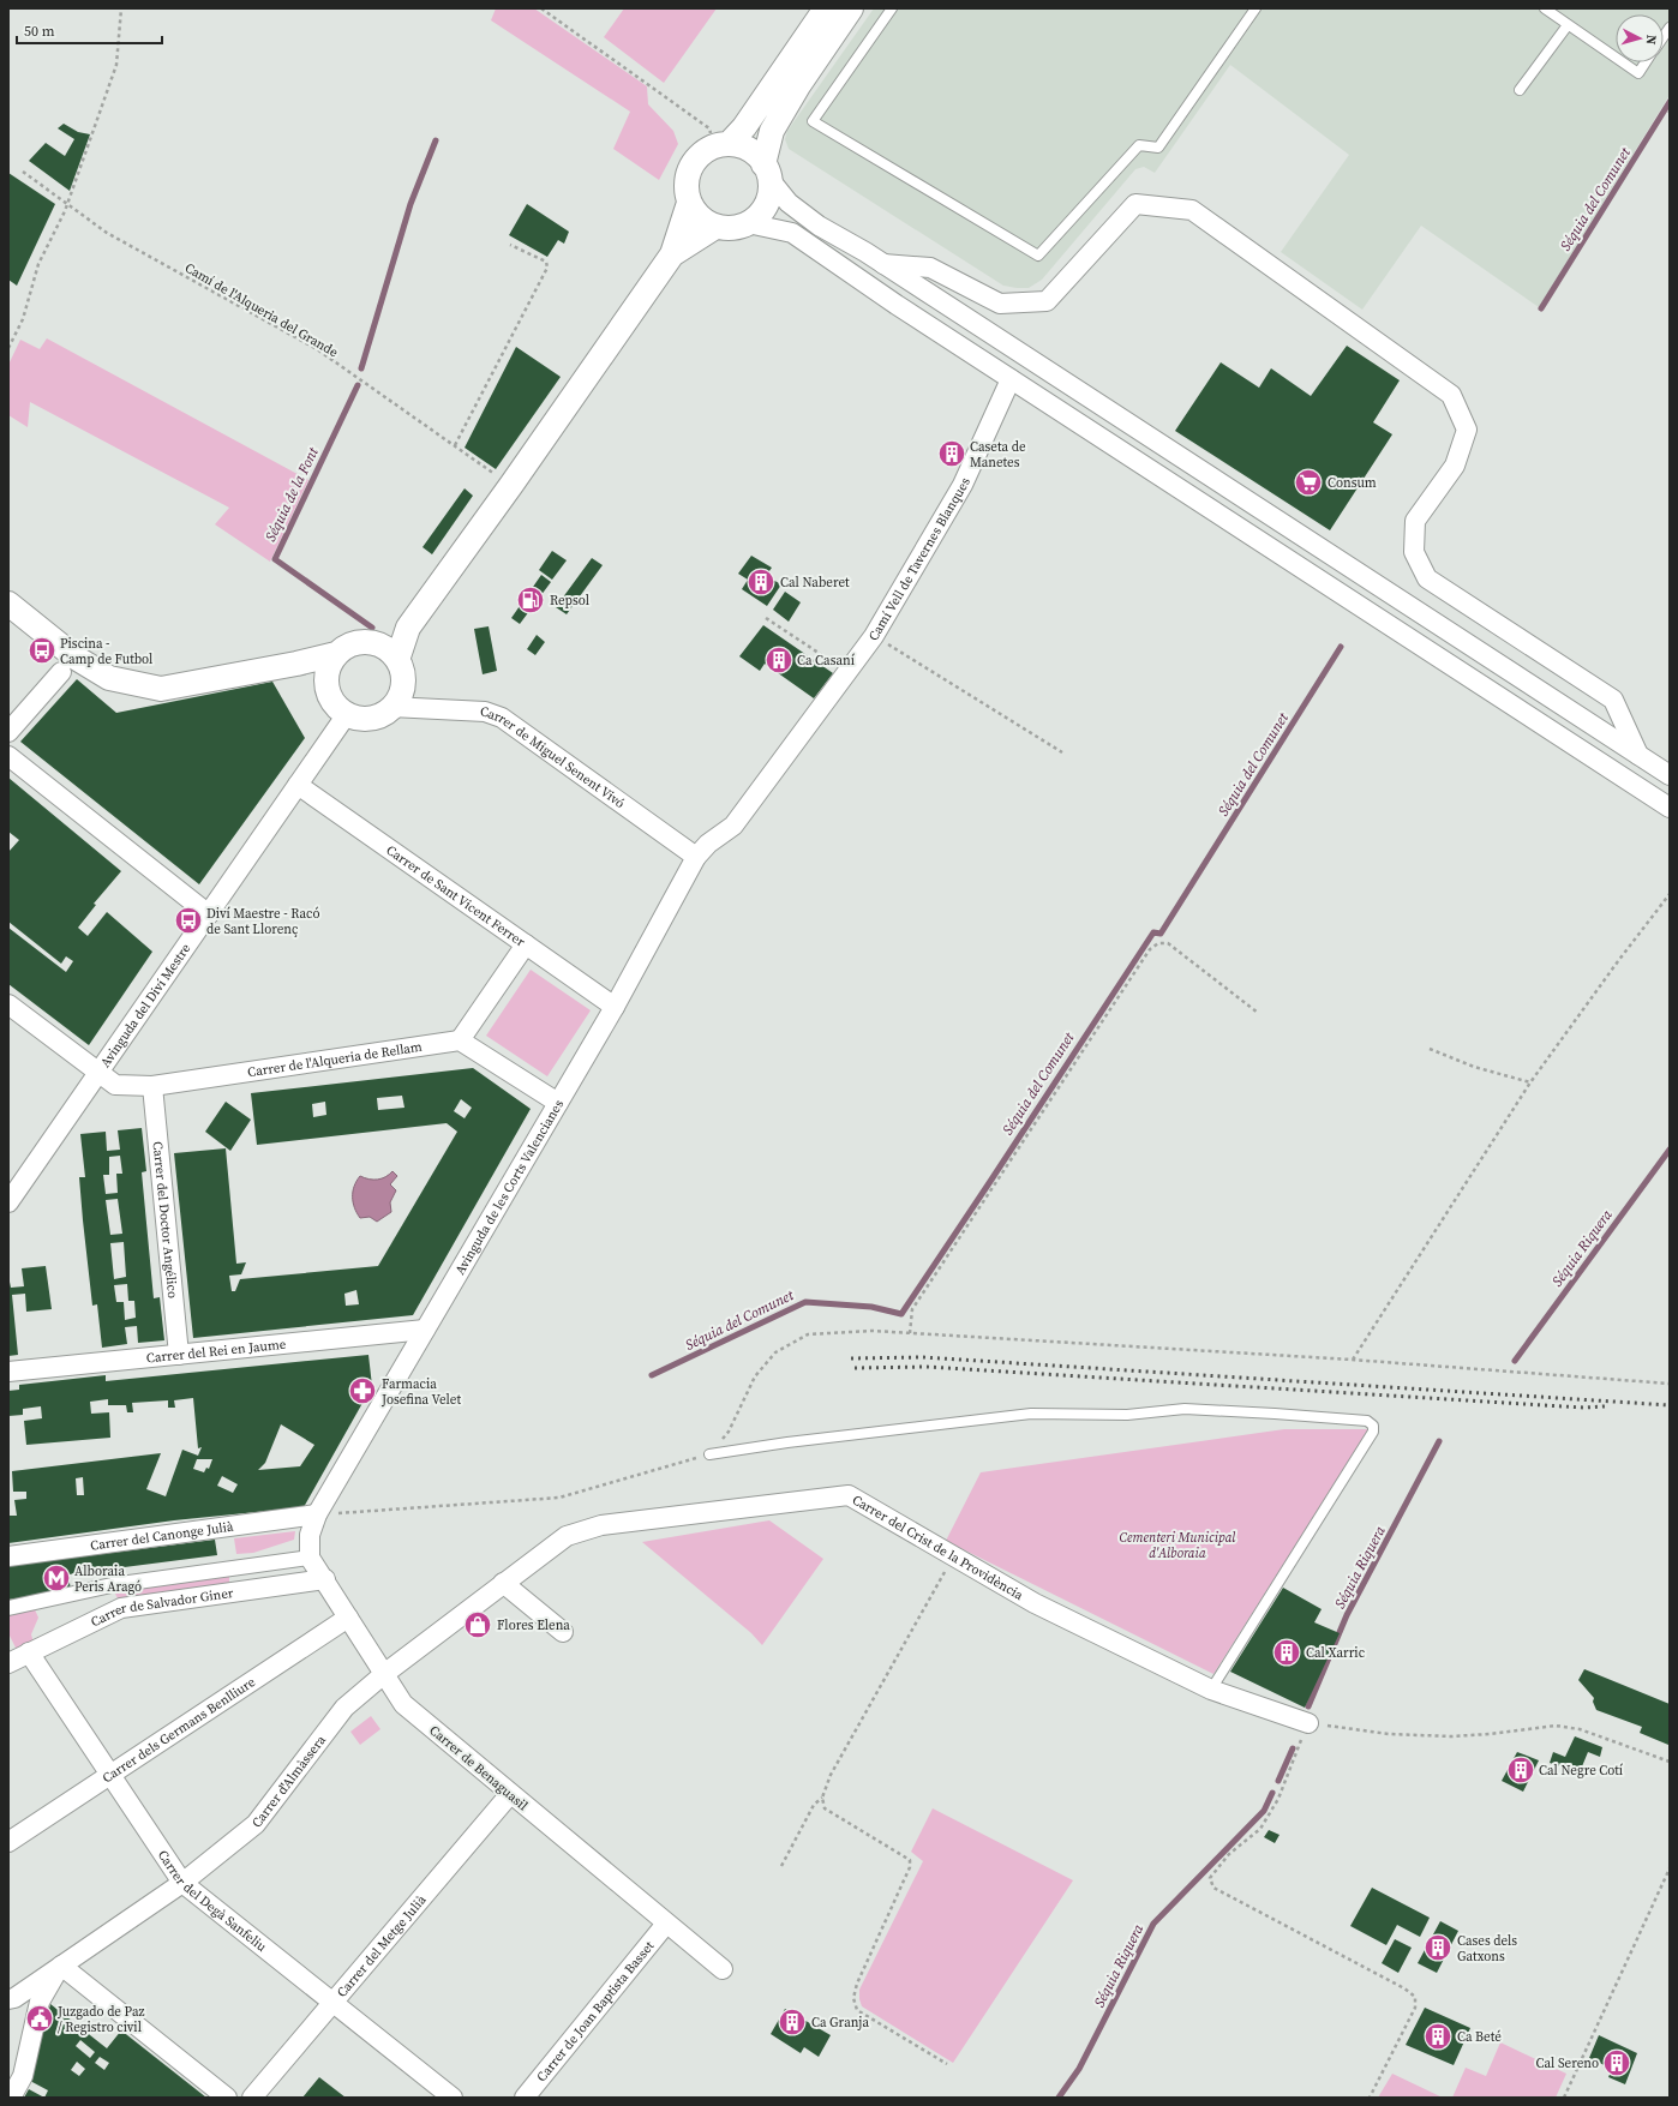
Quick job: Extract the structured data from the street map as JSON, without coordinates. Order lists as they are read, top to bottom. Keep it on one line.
{"streets":{"street":["Camí Vell de Tavernes Blanques","Carrer de Miguel Senent Vivó","Carrer de Sant Vicent Ferrer","Avinguda del Diví Mestre","Carrer de l'Alqueria de Rellam","Avinguda de les Corts Valencianes","Carrer del Doctor Angélico","Carrer del Rei en Jaume","Carrer del Canonge Julià","Carrer del Crist de la Providència","Carrer de Salvador Giner","Carrer dels Germans Benlliure","Carrer de Benaguasil","Carrer d'Almàssera","Carrer del Degà Sanfeliu","Carrer del Metge Julià","Carrer de Joan Baptista Basset"],"path":["Camí de l'Alqueria del Grande"]},"crossings":[["Camí Vell de Tavernes Blanques","Carrer de Miguel Senent Vivó"],["Camí Vell de Tavernes Blanques","Avinguda de les Corts Valencianes"],["Carrer de Miguel Senent Vivó","Avinguda del Diví Mestre"],["Carrer de Miguel Senent Vivó","Avinguda de les Corts Valencianes"],["Carrer de Sant Vicent Ferrer","Avinguda del Diví Mestre"],["Carrer de Sant Vicent Ferrer","Avinguda de les Corts Valencianes"],["Avinguda del Diví Mestre","Carrer de l'Alqueria de Rellam"],["Carrer de l'Alqueria de Rellam","Carrer del Doctor Angélico"],["Avinguda de les Corts Valencianes","Carrer del Rei en Jaume"],["Avinguda de les Corts Valencianes","Carrer del Canonge Julià"],["Carrer del Doctor Angélico","Carrer del Rei en Jaume"],["Carrer del Crist de la Providència","Carrer d'Almàssera"],["Carrer de Salvador Giner","Carrer de Benaguasil"],["Carrer de Salvador Giner","Carrer del Degà Sanfeliu"],["Carrer dels Germans Benlliure","Carrer de Benaguasil"],["Carrer dels Germans Benlliure","Carrer del Degà Sanfeliu"],["Carrer de Benaguasil","Carrer d'Almàssera"],["Carrer de Benaguasil","Carrer del Metge Julià"],["Carrer de Benaguasil","Carrer de Joan Baptista Basset"],["Carrer d'Almàssera","Carrer del Degà Sanfeliu"],["Carrer del Degà Sanfeliu","Carrer del Metge Julià"]],"water":["Séquia del Comunet","Séquia de la Font","Séquia Riquera"],"parks":["Cementeri Municipal d'Alboraia"],"places":{"building":["Caseta de Manetes","Cal Naberet","Ca Casaní","Cal Xarric","Cal Negre Cotí","Cases dels Gatxons","Ca Granja","Ca Beté","Cal Sereno"],"supermarket":["Consum"],"fuel station":["Repsol"],"bus stop":["Piscina - Camp de Futbol","Diví Maestre - Racó de Sant Llorenç"],"pharmacy":["Farmacia Josefina Velet"],"metro station":["Alboraia Peris Aragó"],"shop":["Flores Elena"],"public building":["Juzgado de Paz / Registro civil"]},"scale_bar":"50 m","north":"right"}
